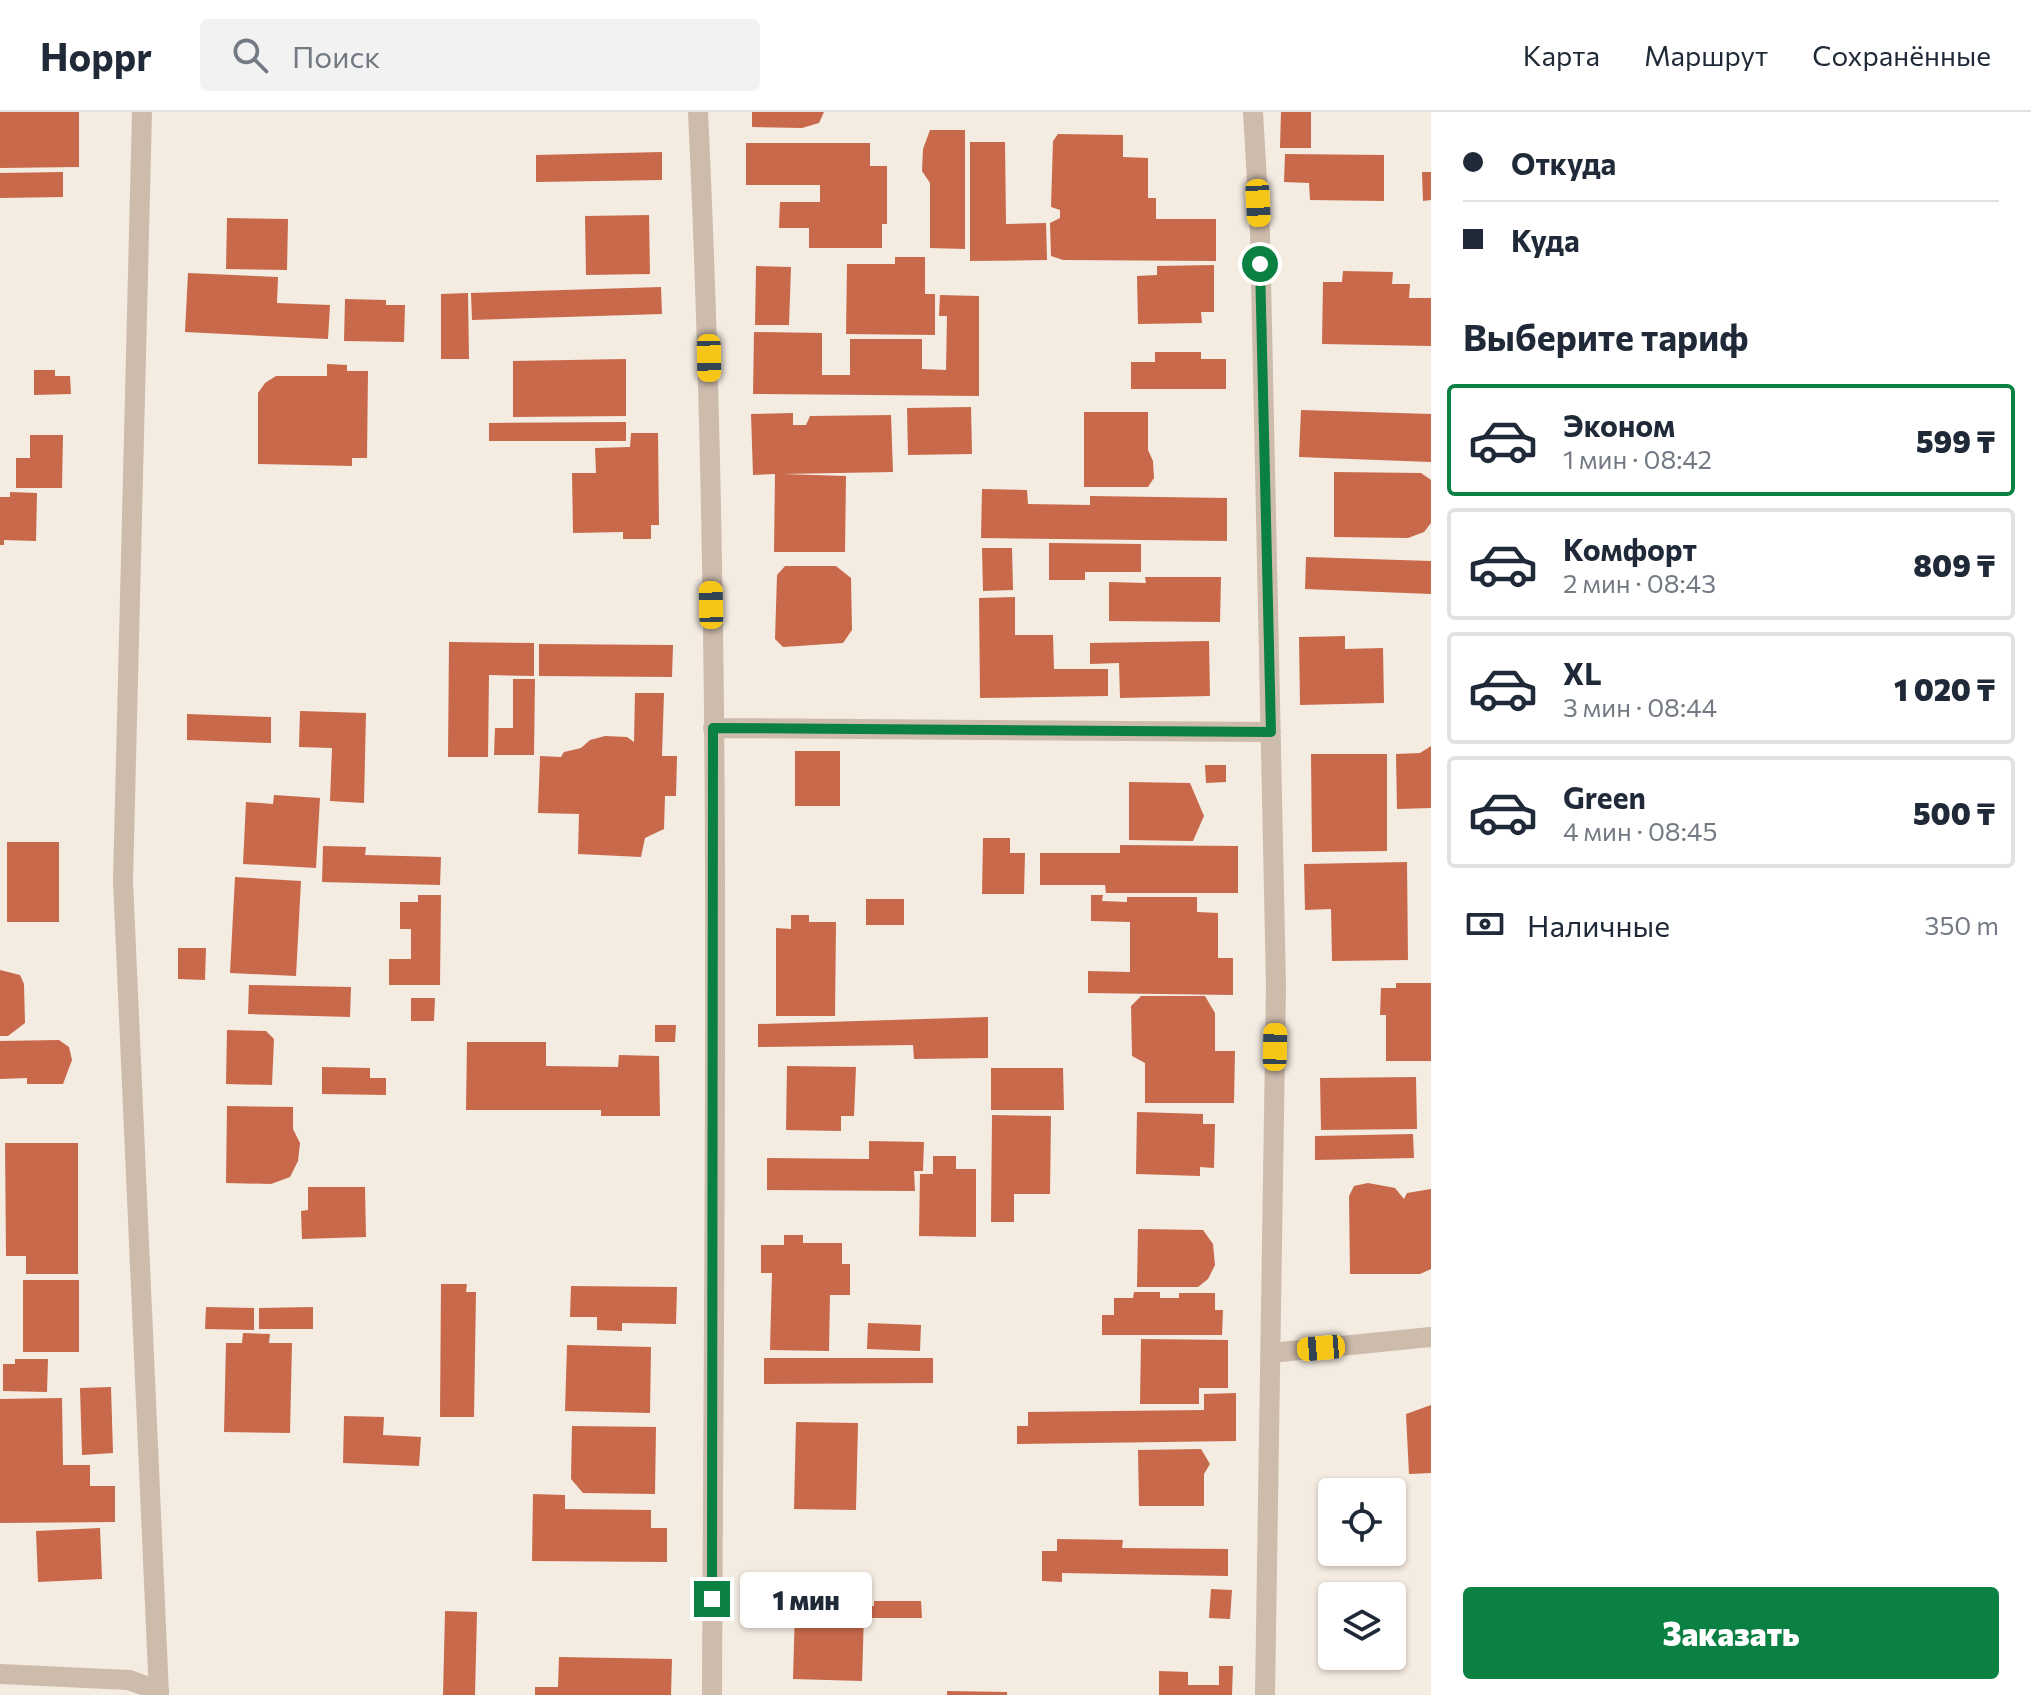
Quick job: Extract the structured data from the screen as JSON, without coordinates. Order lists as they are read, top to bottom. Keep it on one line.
{"page":{"header":"Hoppr","search":"Поиск","nav":["Карта","Маршрут","Сохранённые"],"banner":["Откуда","Куда"],"heading":"Выберите тариф","list":[{"name":"Эконом","note":"1 мин · 08:42","value":"599 ₸"},{"name":"Комфорт","note":"2 мин · 08:43","value":"809 ₸"},{"name":"XL","note":"3 мин · 08:44","value":"1 020 ₸"},{"name":"Green","note":"4 мин · 08:45","value":"500 ₸"}],"pay":["Наличные","350 m"],"buttons":"Заказать","bubble":"1 мин"}}
